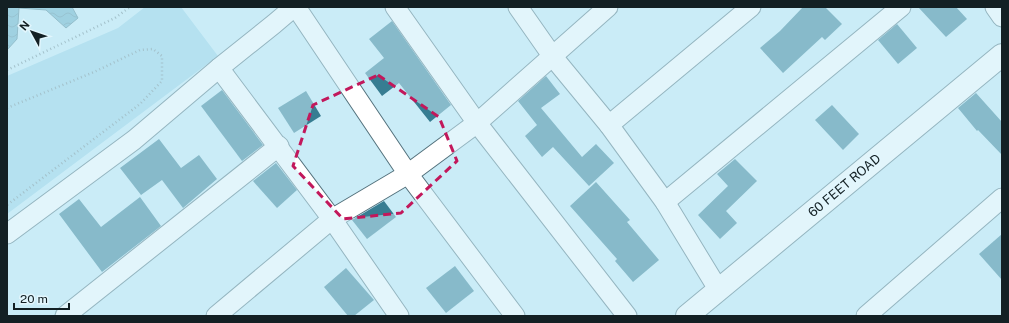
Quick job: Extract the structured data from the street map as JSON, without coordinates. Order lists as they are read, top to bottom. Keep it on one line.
{"streets":{"street":["60 FEET ROAD"]},"scale_bar":"20 m","north":"top left"}
